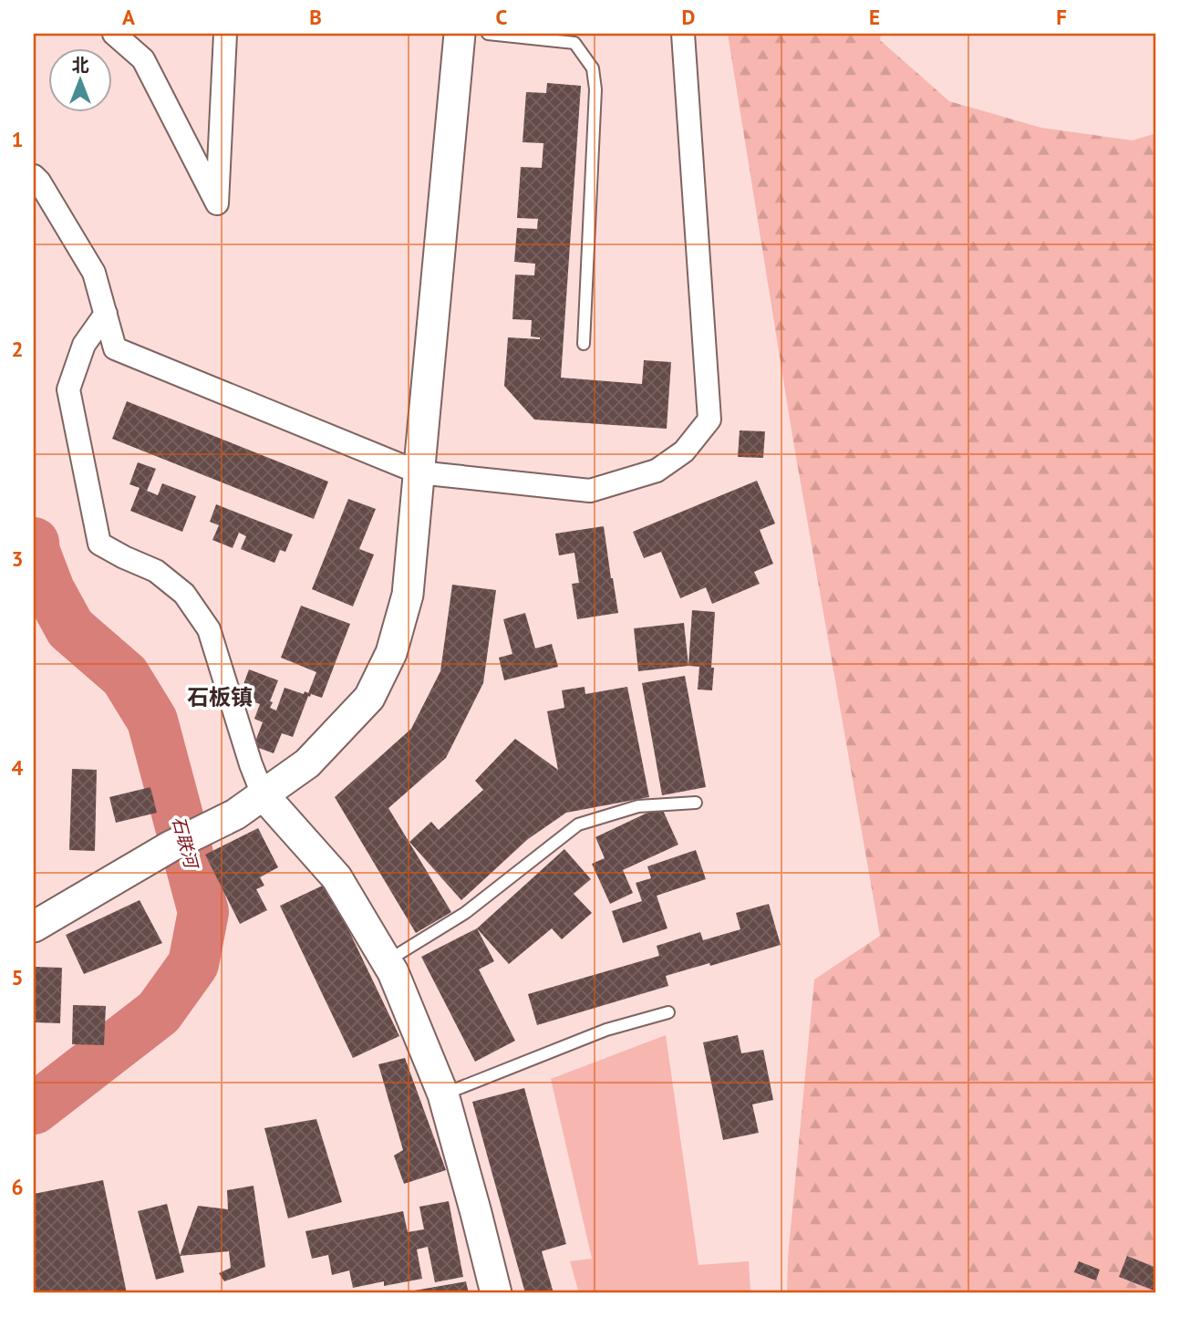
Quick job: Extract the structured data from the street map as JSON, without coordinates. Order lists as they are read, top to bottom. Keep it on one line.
{"districts":["石板镇"],"water":["石联河"],"north":"top","grid":{"columns":["A","B","C","D","E","F"],"rows":["1","2","3","4","5","6"]}}
